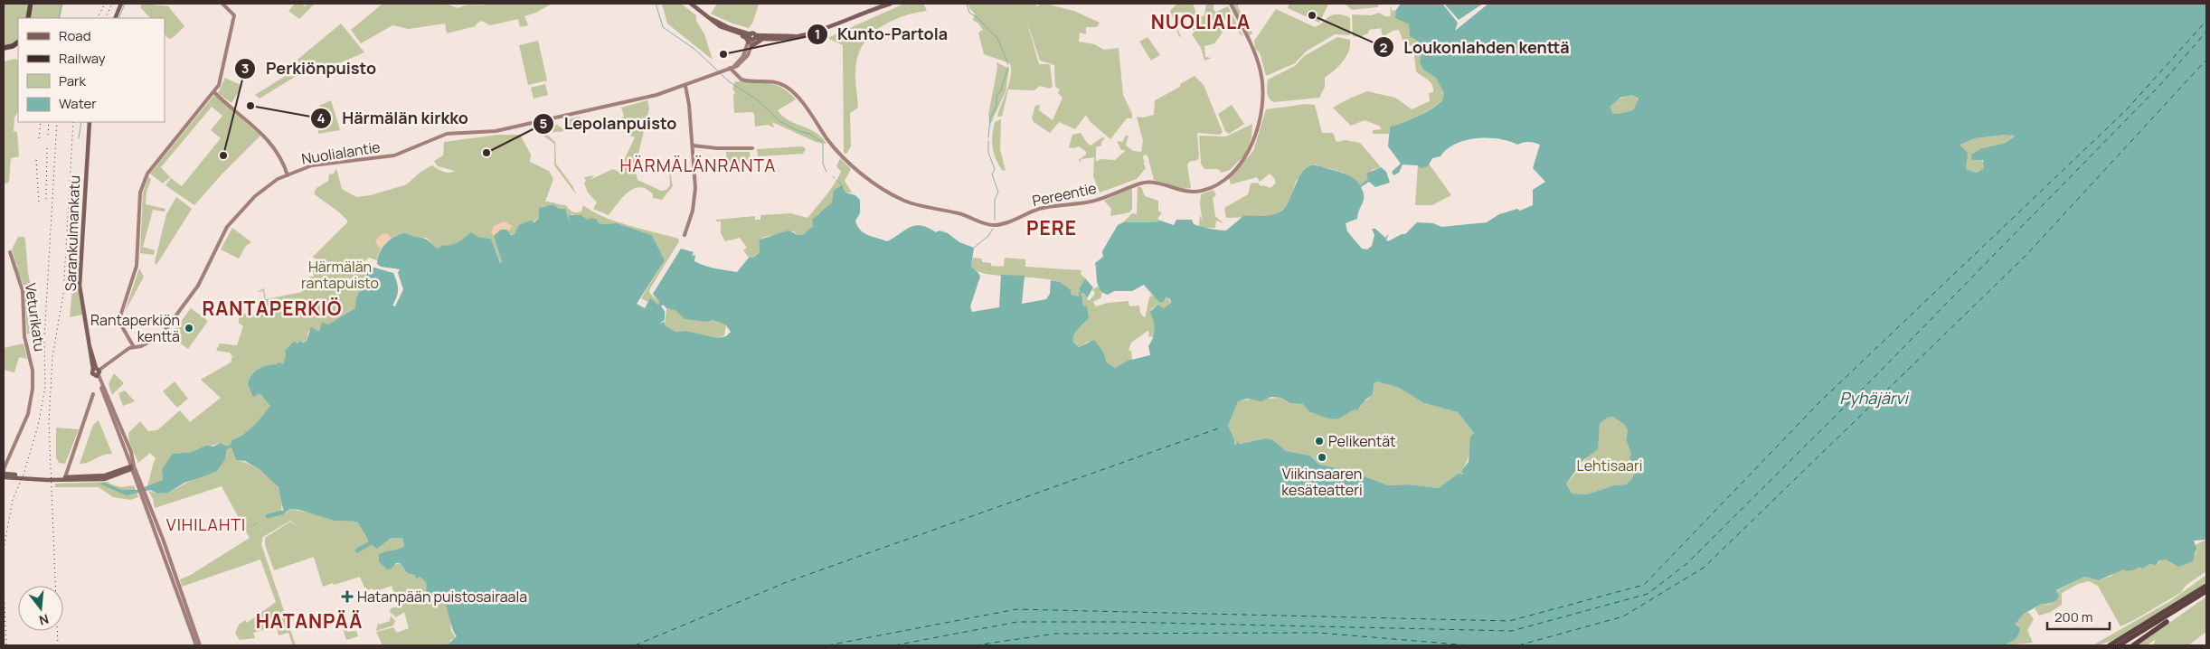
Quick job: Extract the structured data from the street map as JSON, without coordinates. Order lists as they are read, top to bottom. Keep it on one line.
{"streets":{"main road":["Sarankulmankatu"],"street":["Nuolialantie","Pereentie","Veturikatu"]},"crossings":[["Nuolialantie","Pereentie"],["Nuolialantie","Sarankulmankatu"]],"districts":["NUOLIALA","HÄRMÄLÄNRANTA","PERE","RANTAPERKIÖ","VIHILAHTI","HATANPÄÄ"],"water":["Pyhäjärvi"],"parks":["Härmälän rantapuisto","Lehtisaari"],"places":{"other":["Loukonlahden kenttä","Kunto-Partola","Härmälän kirkko","Lepolanpuisto","Perkiönpuisto","Rantaperkiön kenttä","Pelikentät","Viikinsaaren kesäteatteri"],"health":["Hatanpään puistosairaala"]},"legend":["Road","Railway","Park","Water"],"scale_bar":"200 m","north":"bottom"}
